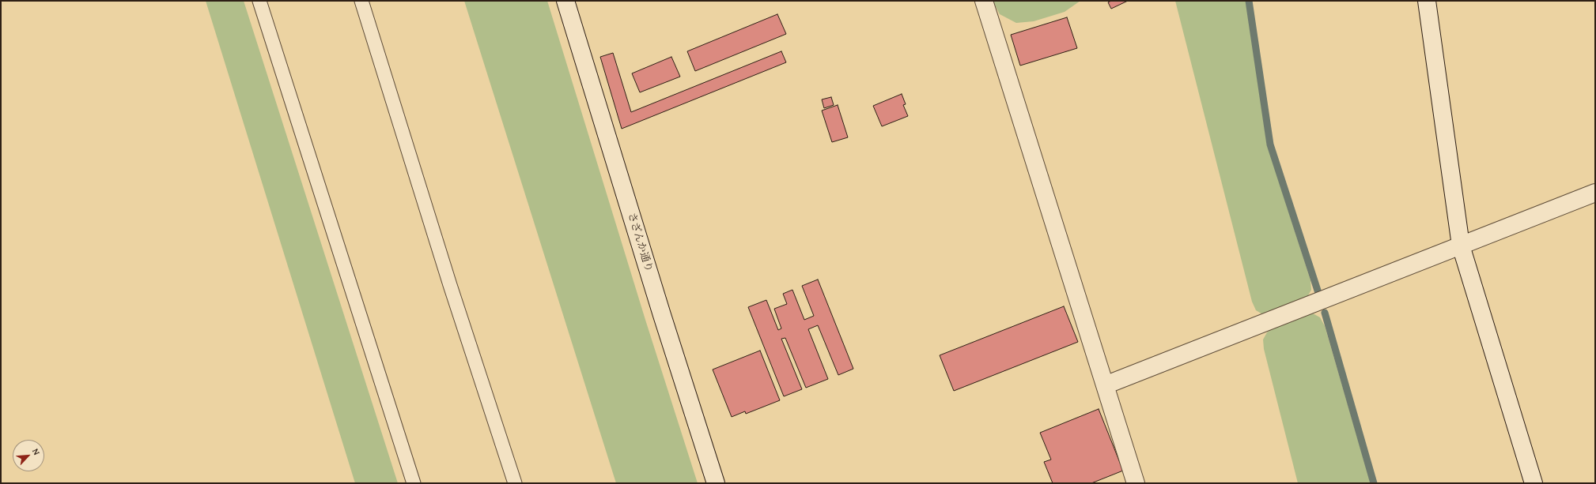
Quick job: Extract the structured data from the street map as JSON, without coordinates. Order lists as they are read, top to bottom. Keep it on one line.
{"streets":{"street":["さざんか通り"]},"north":"top right"}
